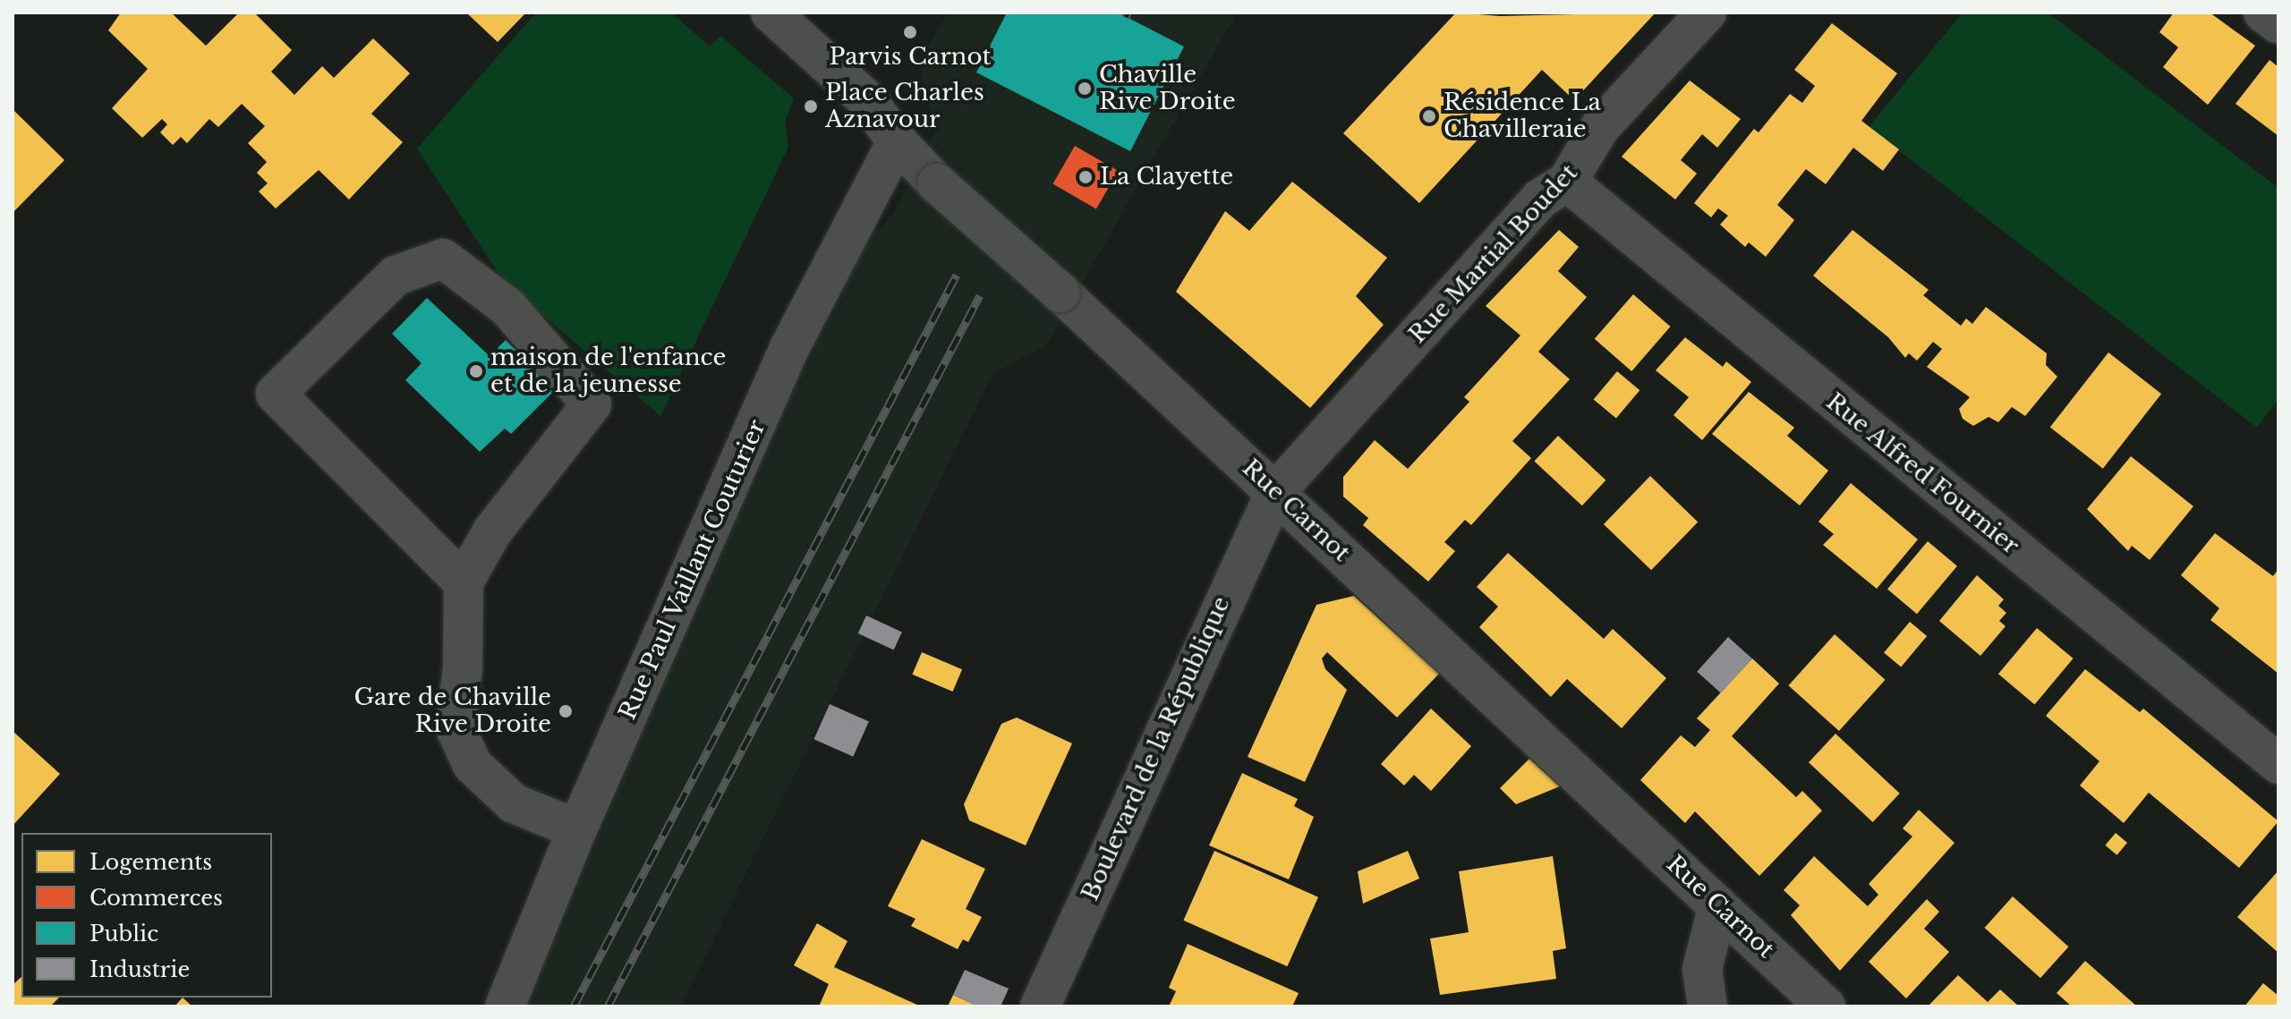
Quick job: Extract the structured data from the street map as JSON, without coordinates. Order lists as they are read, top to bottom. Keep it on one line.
{"streets":{"street":["Rue Martial Boudet","Rue Alfred Fournier","Rue Carnot","Rue Paul Vaillant Couturier","Boulevard de la République"]},"crossings":[["Rue Martial Boudet","Rue Alfred Fournier"],["Rue Martial Boudet","Rue Carnot"],["Rue Martial Boudet","Boulevard de la République"],["Rue Carnot","Rue Paul Vaillant Couturier"],["Rue Carnot","Boulevard de la République"]],"places":["Parvis Carnot","Chaville Rive Droite","Place Charles Aznavour","Résidence La Chavilleraie","La Clayette","maison de l'enfance et de la jeunesse","Gare de Chaville Rive Droite"],"legend":["Logements","Commerces","Public","Industrie"]}
